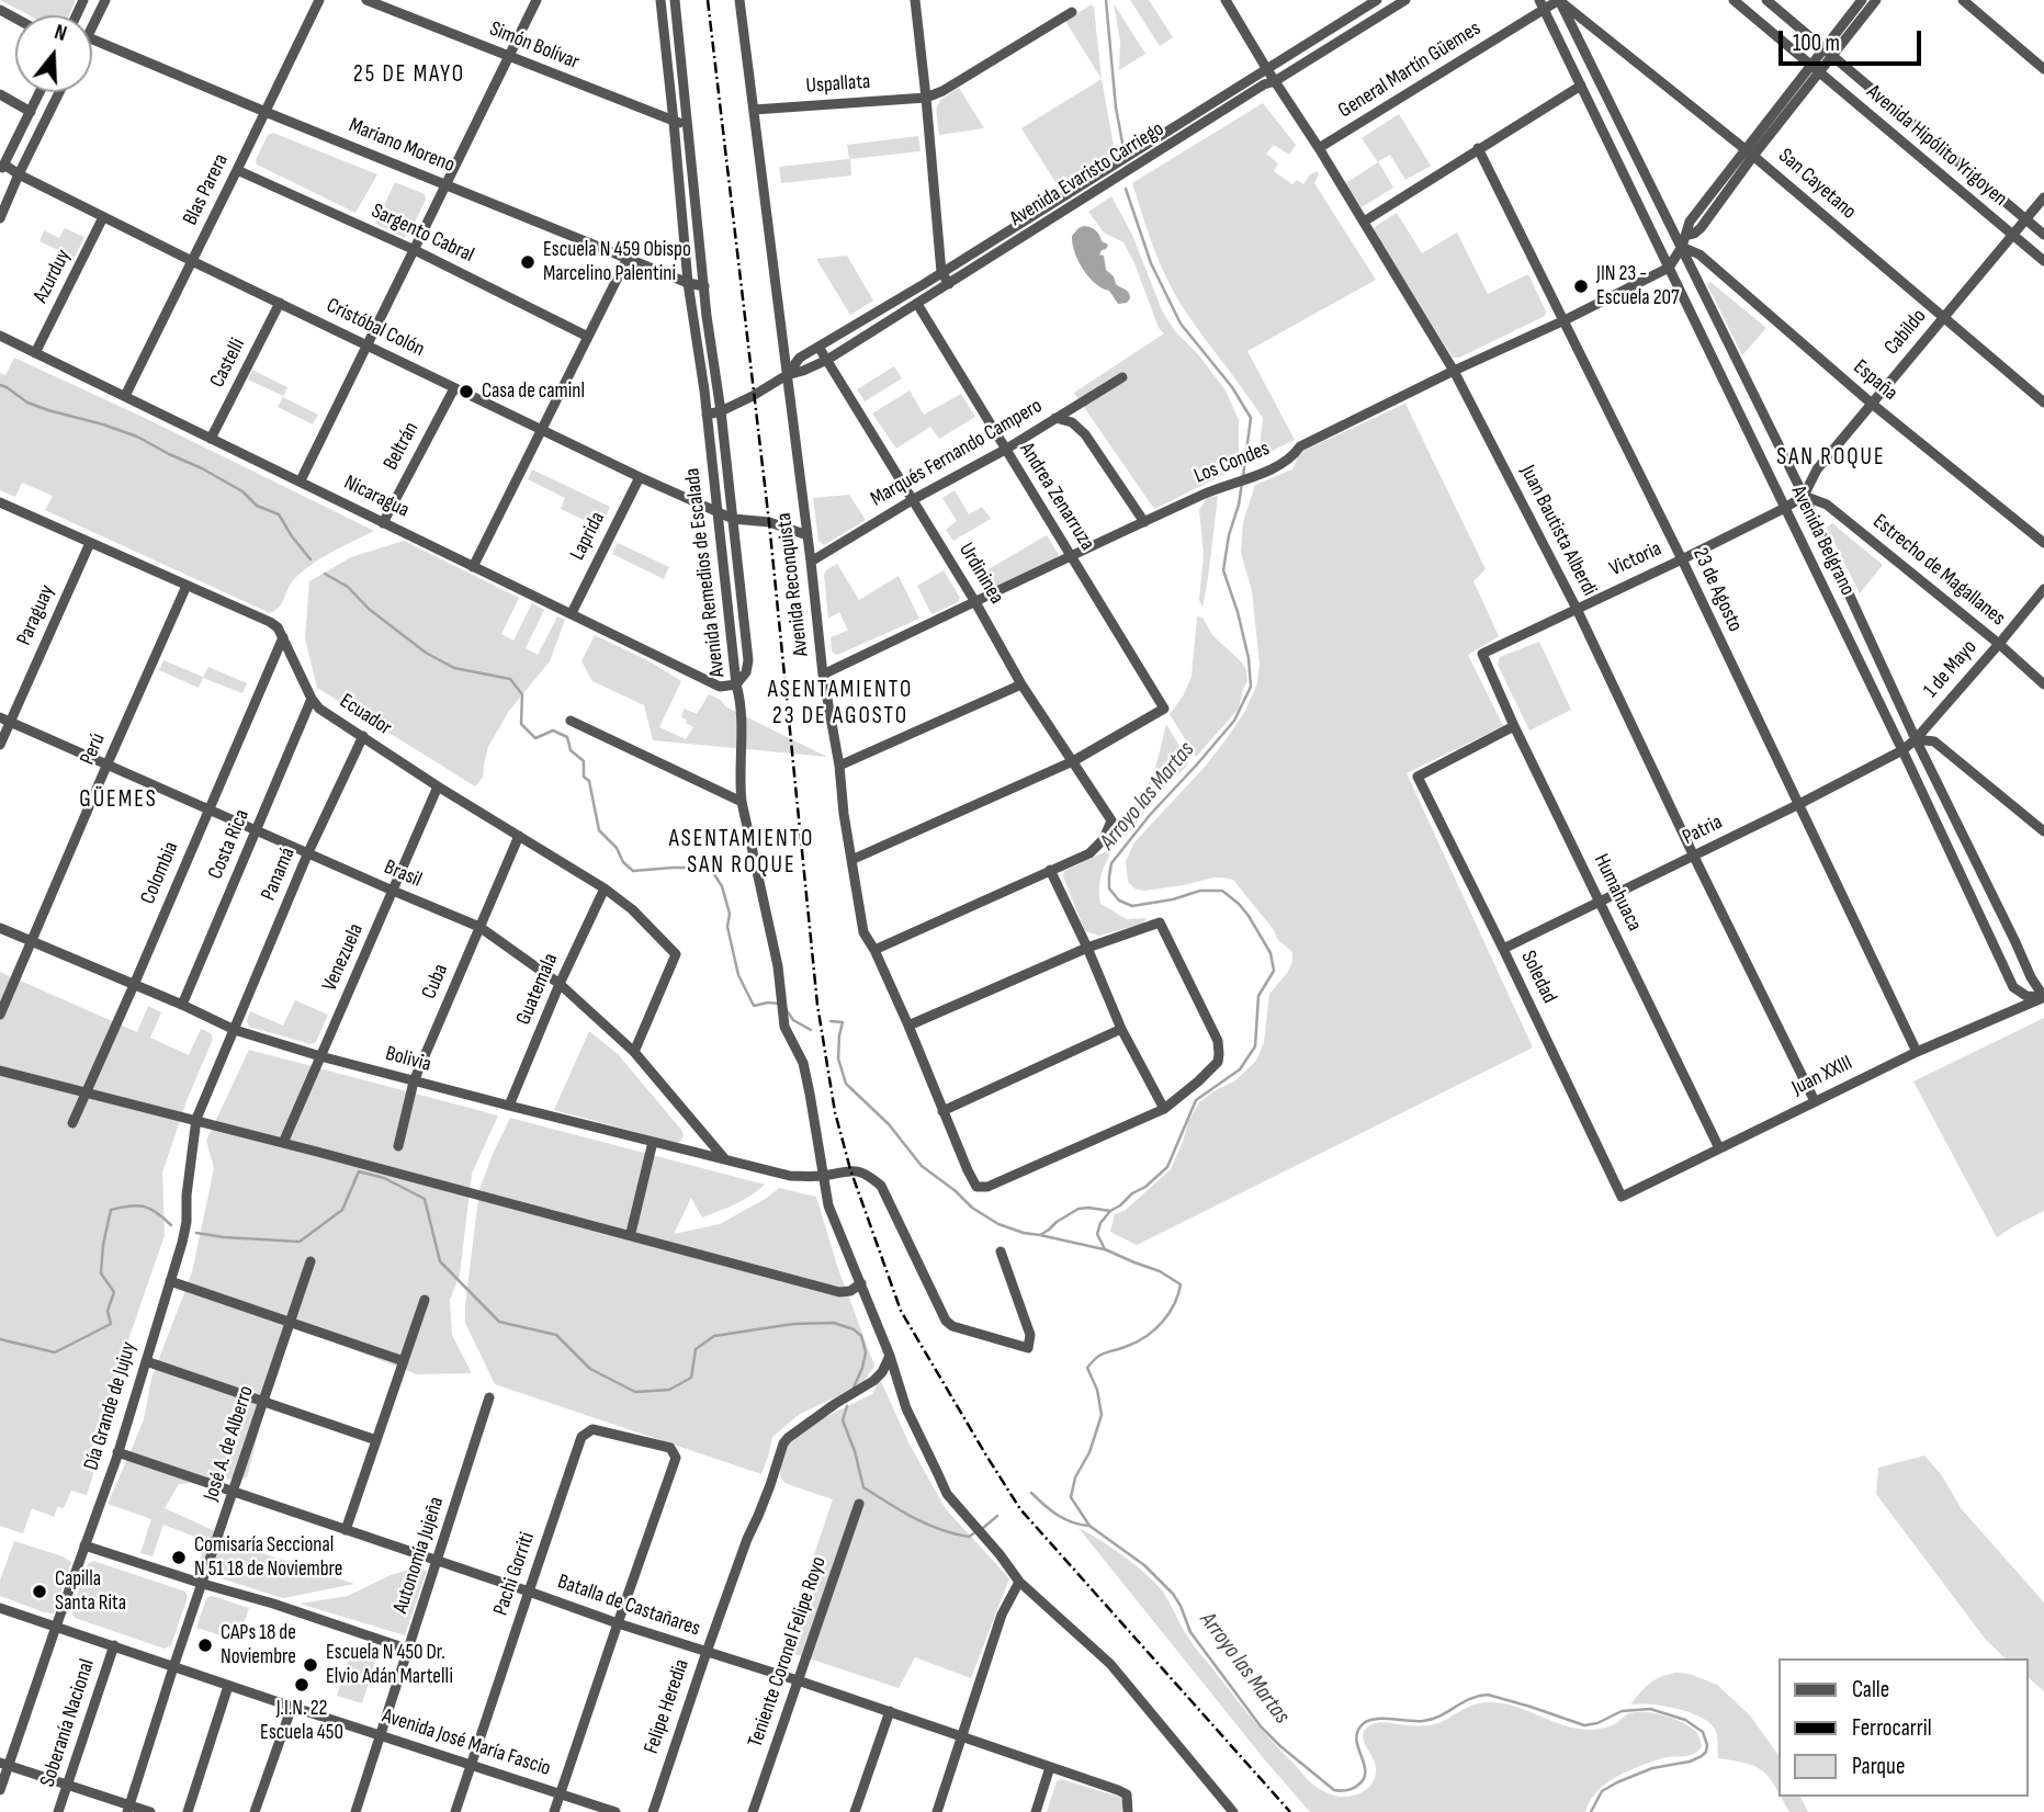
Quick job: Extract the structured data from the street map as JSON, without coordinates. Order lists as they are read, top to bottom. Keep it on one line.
{"streets":{"street":["Simón Bolívar","General Martín Güemes","Uspallata","Mariano Moreno","Avenida Hipólito Yrigoyen","Avenida Evaristo Carriego","San Cayetano","Blas Parera","Sargento Cabral","Azurduy","Cristóbal Colón","Cabildo","Castelli","España","Beltrán","Marqués Fernando Campero","Los Condes","Nicaragua","Andrea Zenarruza","Juan Bautista Alberdi","Laprida","Avenida Belgrano","Victoria","Estrecho de Magallanes","Avenida Remedios de Escalada","Urdininea","Avenida Reconquista","23 de Agosto","Paraguay","1 de Mayo","Ecuador","Perú","Patria","Costa Rica","Colombia","Panamá","Brasil","Humahuaca","Venezuela","Soledad","Cuba","Guatemala","Bolivia","Juan XXIII","Día Grande de Jujuy","José A. de Alberro","Autonomía Jujeña","Pachi Gorriti","Batalla de Castañares","Teniente Coronel Felipe Royo","Felipe Heredia","Soberanía Nacional","Avenida José María Fascio"]},"crossings":[["Simón Bolívar","Avenida Remedios de Escalada"],["General Martín Güemes","San Cayetano"],["General Martín Güemes","Juan Bautista Alberdi"],["General Martín Güemes","Avenida Belgrano"],["Uspallata","Avenida Reconquista"],["Mariano Moreno","Blas Parera"],["Mariano Moreno","Avenida Remedios de Escalada"],["Avenida Hipólito Yrigoyen","Cabildo"],["Avenida Evaristo Carriego","Andrea Zenarruza"],["Avenida Evaristo Carriego","Juan Bautista Alberdi"],["Avenida Evaristo Carriego","Avenida Remedios de Escalada"],["Avenida Evaristo Carriego","Urdininea"],["Avenida Evaristo Carriego","Avenida Reconquista"],["San Cayetano","Cabildo"],["San Cayetano","Avenida Belgrano"],["Blas Parera","Sargento Cabral"],["Blas Parera","Cristóbal Colón"],["Blas Parera","Nicaragua"],["Azurduy","Cristóbal Colón"],["Azurduy","Nicaragua"],["Cristóbal Colón","Castelli"],["Cristóbal Colón","Beltrán"],["Cristóbal Colón","Laprida"],["Cristóbal Colón","Avenida Remedios de Escalada"],["Cristóbal Colón","Avenida Reconquista"],["Cabildo","España"],["Cabildo","Avenida Belgrano"],["Cabildo","Victoria"],["Cabildo","Estrecho de Magallanes"],["Castelli","Nicaragua"],["España","Avenida Belgrano"],["Beltrán","Nicaragua"],["Marqués Fernando Campero","Andrea Zenarruza"],["Marqués Fernando Campero","Urdininea"],["Marqués Fernando Campero","Avenida Reconquista"],["Los Condes","Andrea Zenarruza"],["Los Condes","Juan Bautista Alberdi"],["Los Condes","Avenida Belgrano"],["Los Condes","Urdininea"],["Los Condes","Avenida Reconquista"],["Los Condes","23 de Agosto"],["Nicaragua","Laprida"],["Nicaragua","Avenida Remedios de Escalada"],["Andrea Zenarruza","Urdininea"],["Juan Bautista Alberdi","Victoria"],["Juan Bautista Alberdi","Patria"],["Juan Bautista Alberdi","Juan XXIII"],["Avenida Belgrano","Victoria"],["Avenida Belgrano","Estrecho de Magallanes"],["Avenida Belgrano","1 de Mayo"],["Avenida Belgrano","Patria"],["Avenida Belgrano","Juan XXIII"],["Victoria","Estrecho de Magallanes"],["Victoria","23 de Agosto"],["Victoria","Humahuaca"],["Estrecho de Magallanes","1 de Mayo"],["23 de Agosto","Patria"],["23 de Agosto","Juan XXIII"],["Paraguay","Ecuador"],["Paraguay","Brasil"],["1 de Mayo","Patria"],["Ecuador","Perú"],["Ecuador","Costa Rica"],["Ecuador","Colombia"],["Ecuador","Panamá"],["Ecuador","Brasil"],["Ecuador","Venezuela"],["Ecuador","Cuba"],["Ecuador","Guatemala"],["Perú","Brasil"],["Perú","Bolivia"],["Patria","Humahuaca"],["Patria","Soledad"],["Costa Rica","Brasil"],["Costa Rica","Bolivia"],["Colombia","Brasil"],["Colombia","Bolivia"],["Panamá","Brasil"],["Panamá","Bolivia"],["Panamá","Día Grande de Jujuy"],["Brasil","Venezuela"],["Brasil","Cuba"],["Brasil","Guatemala"],["Brasil","Bolivia"],["Humahuaca","Soledad"],["Humahuaca","Juan XXIII"],["Venezuela","Bolivia"],["Soledad","Juan XXIII"],["Cuba","Bolivia"],["Guatemala","Bolivia"],["Bolivia","Día Grande de Jujuy"],["Día Grande de Jujuy","Batalla de Castañares"],["Día Grande de Jujuy","Avenida José María Fascio"],["José A. de Alberro","Batalla de Castañares"],["José A. de Alberro","Avenida José María Fascio"],["Autonomía Jujeña","Batalla de Castañares"],["Autonomía Jujeña","Avenida José María Fascio"],["Pachi Gorriti","Batalla de Castañares"],["Pachi Gorriti","Avenida José María Fascio"],["Batalla de Castañares","Teniente Coronel Felipe Royo"],["Batalla de Castañares","Felipe Heredia"],["Soberanía Nacional","Avenida José María Fascio"]],"districts":["25 DE MAYO","SAN ROQUE","ASENTAMIENTO 23 DE AGOSTO","GÜEMES","ASENTAMIENTO SAN ROQUE"],"water":["Arroyo las Martas"],"places":["Escuela N 459 Obispo Marcelino Palentini","JIN 23 - Escuela 207","Casa de caminl","Comisaría Seccional N 51 18 de Noviembre","Capilla Santa Rita","CAPs 18 de Noviembre","Escuela N 450 Dr. Elvio Adán Martelli","J.I.N. 22 Escuela 450"],"legend":["Calle","Ferrocarril","Parque"],"scale_bar":"100 m","north":"top"}
